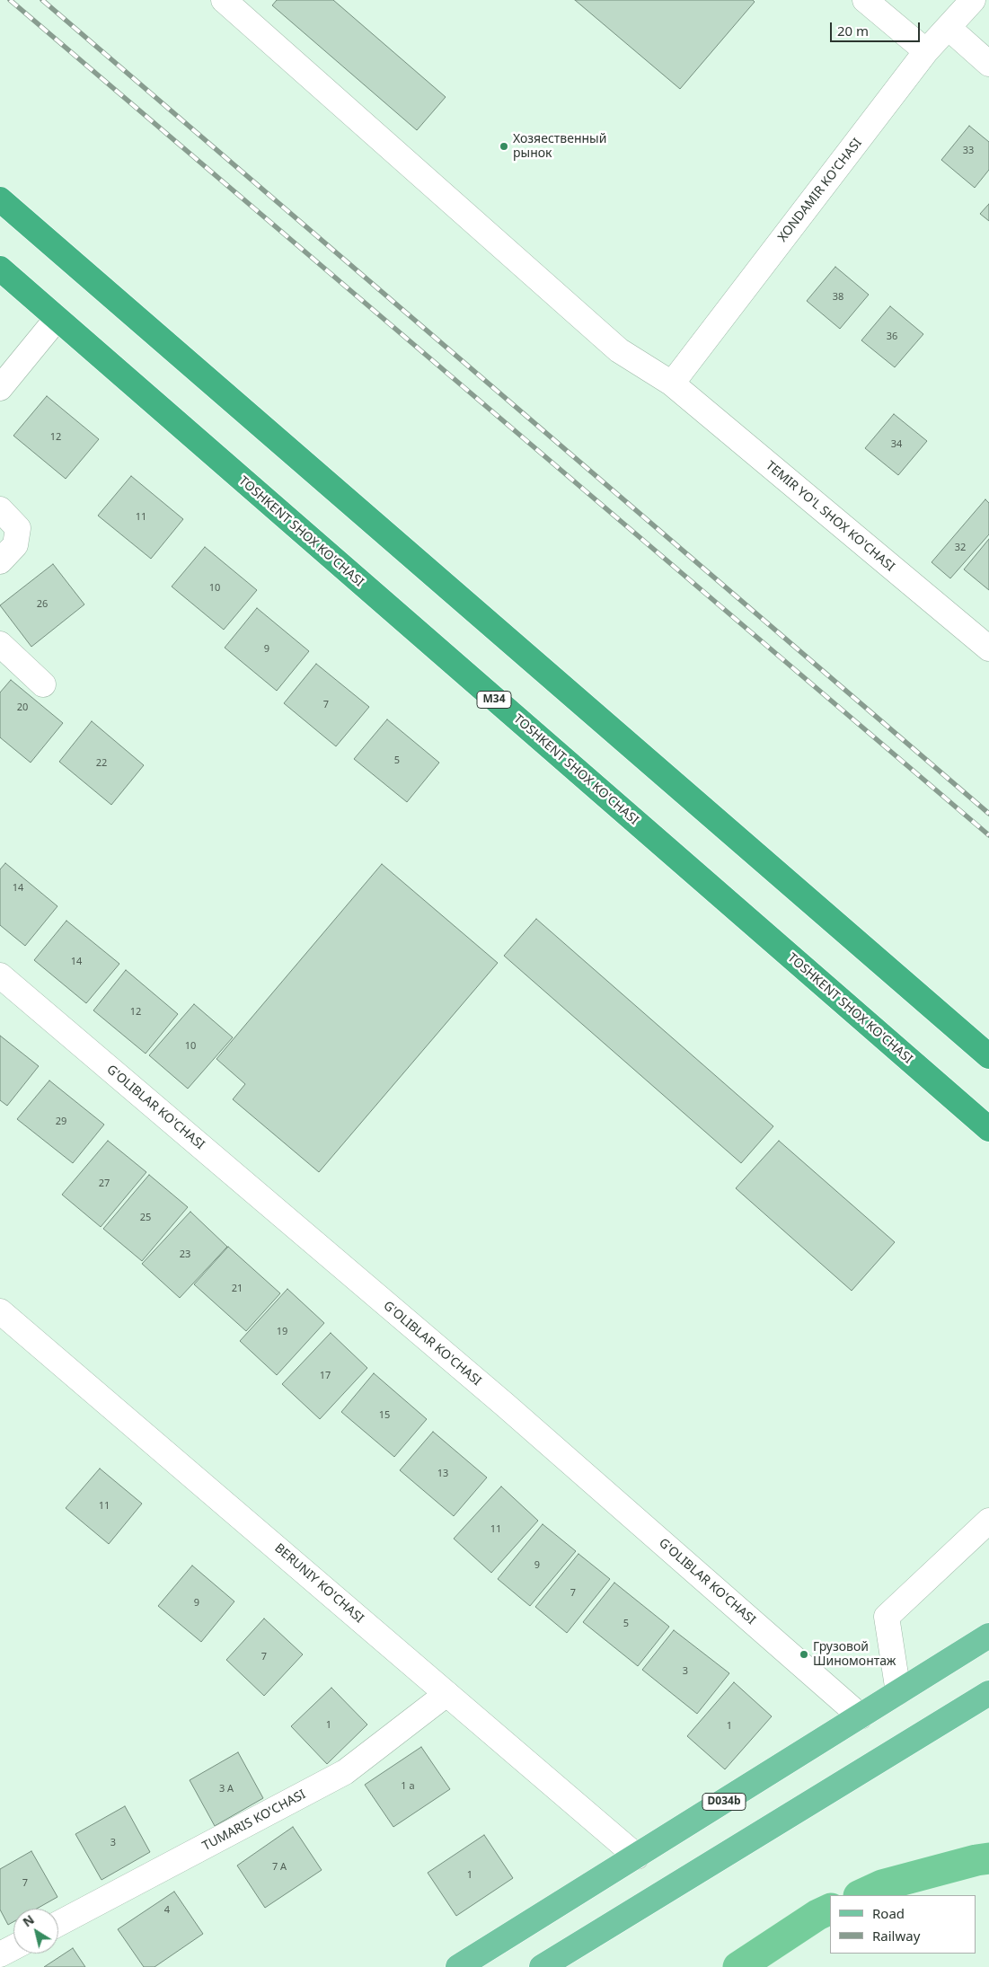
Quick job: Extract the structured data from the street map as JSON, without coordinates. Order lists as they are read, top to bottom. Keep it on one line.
{"streets":{"highway":["TOSHKENT SHOX KO'CHASI","M34"],"main road":["D034b"],"street":["XONDAMIR KO'CHASI","TEMIR YO'L SHOX KO'CHASI","G'OLIBLAR KO'CHASI","BERUNIY KO'CHASI","TUMARIS KO'CHASI"]},"crossings":[["XONDAMIR KO'CHASI","TEMIR YO'L SHOX KO'CHASI"],["G'OLIBLAR KO'CHASI","D034b"],["BERUNIY KO'CHASI","D034b"],["BERUNIY KO'CHASI","TUMARIS KO'CHASI"]],"places":["Хозяественный рынок","Грузовой Шиномонтаж"],"house_numbers":["33","38","36","12","34","11","32","10","26","9","7","20","5","22","14","14","12","10","29","27","25","23","21","19","17","15","13","11","11","9","7","9","5","7","3","1","1","1 а","3 А","3","7 А","1","7","4"],"legend":["Road","Railway"],"scale_bar":"20 m","north":"top left"}
